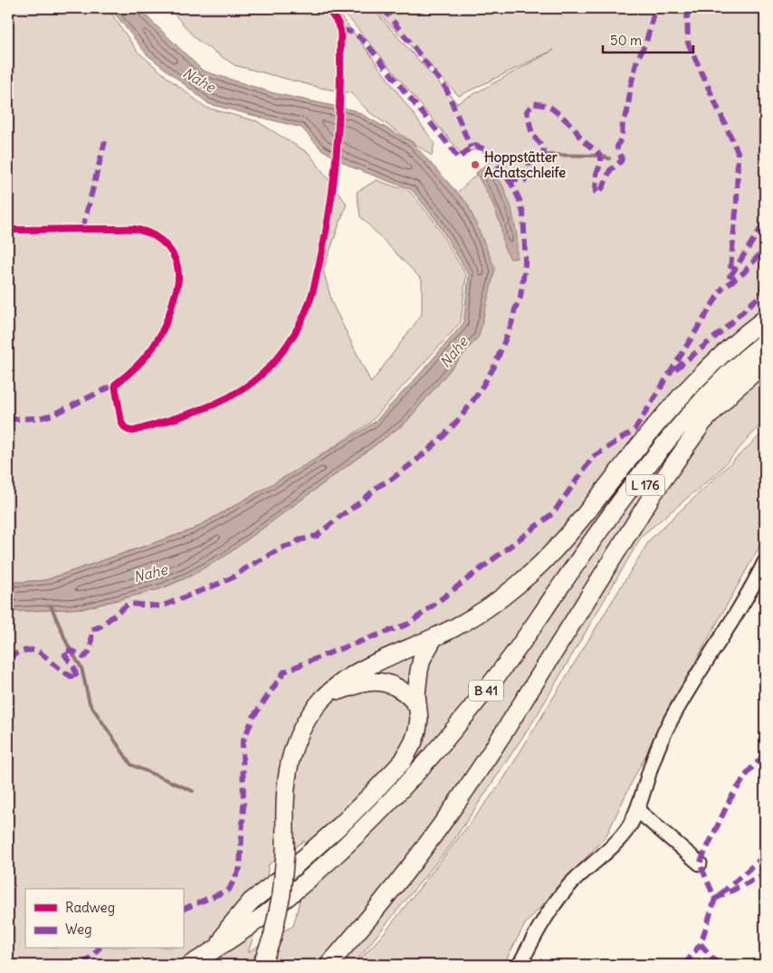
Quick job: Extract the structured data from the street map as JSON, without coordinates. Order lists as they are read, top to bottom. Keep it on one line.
{"streets":{"main road":["L 176","B 41"]},"crossings":[["L 176","B 41"]],"water":["Nahe"],"places":["Hoppstätter Achatschleife"],"legend":["Radweg","Weg"],"scale_bar":"50 m"}
